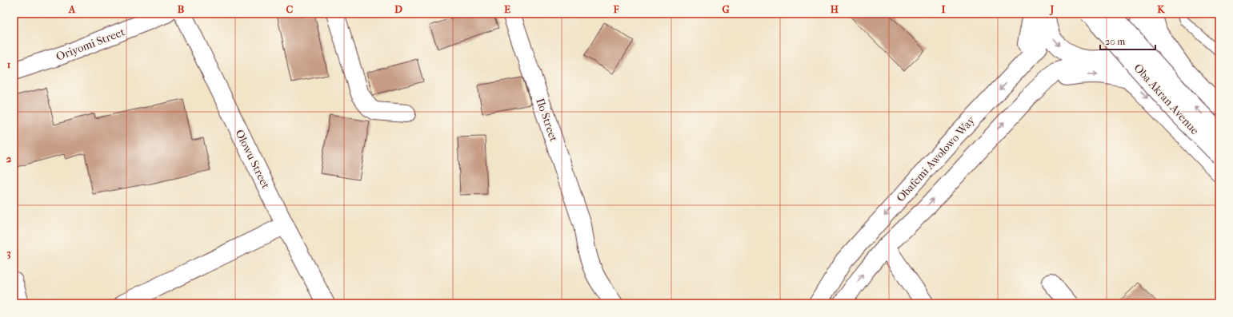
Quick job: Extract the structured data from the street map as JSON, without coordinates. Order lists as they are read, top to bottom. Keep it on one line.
{"streets":{"main road":["Oriyomi Street","Oba Akran Avenue","Ilo Street","Olowu Street","Obafemi Awolowo Way"]},"scale_bar":"20 m","grid":{"columns":["A","B","C","D","E","F","G","H","I","J","K"],"rows":["1","2","3"]}}
